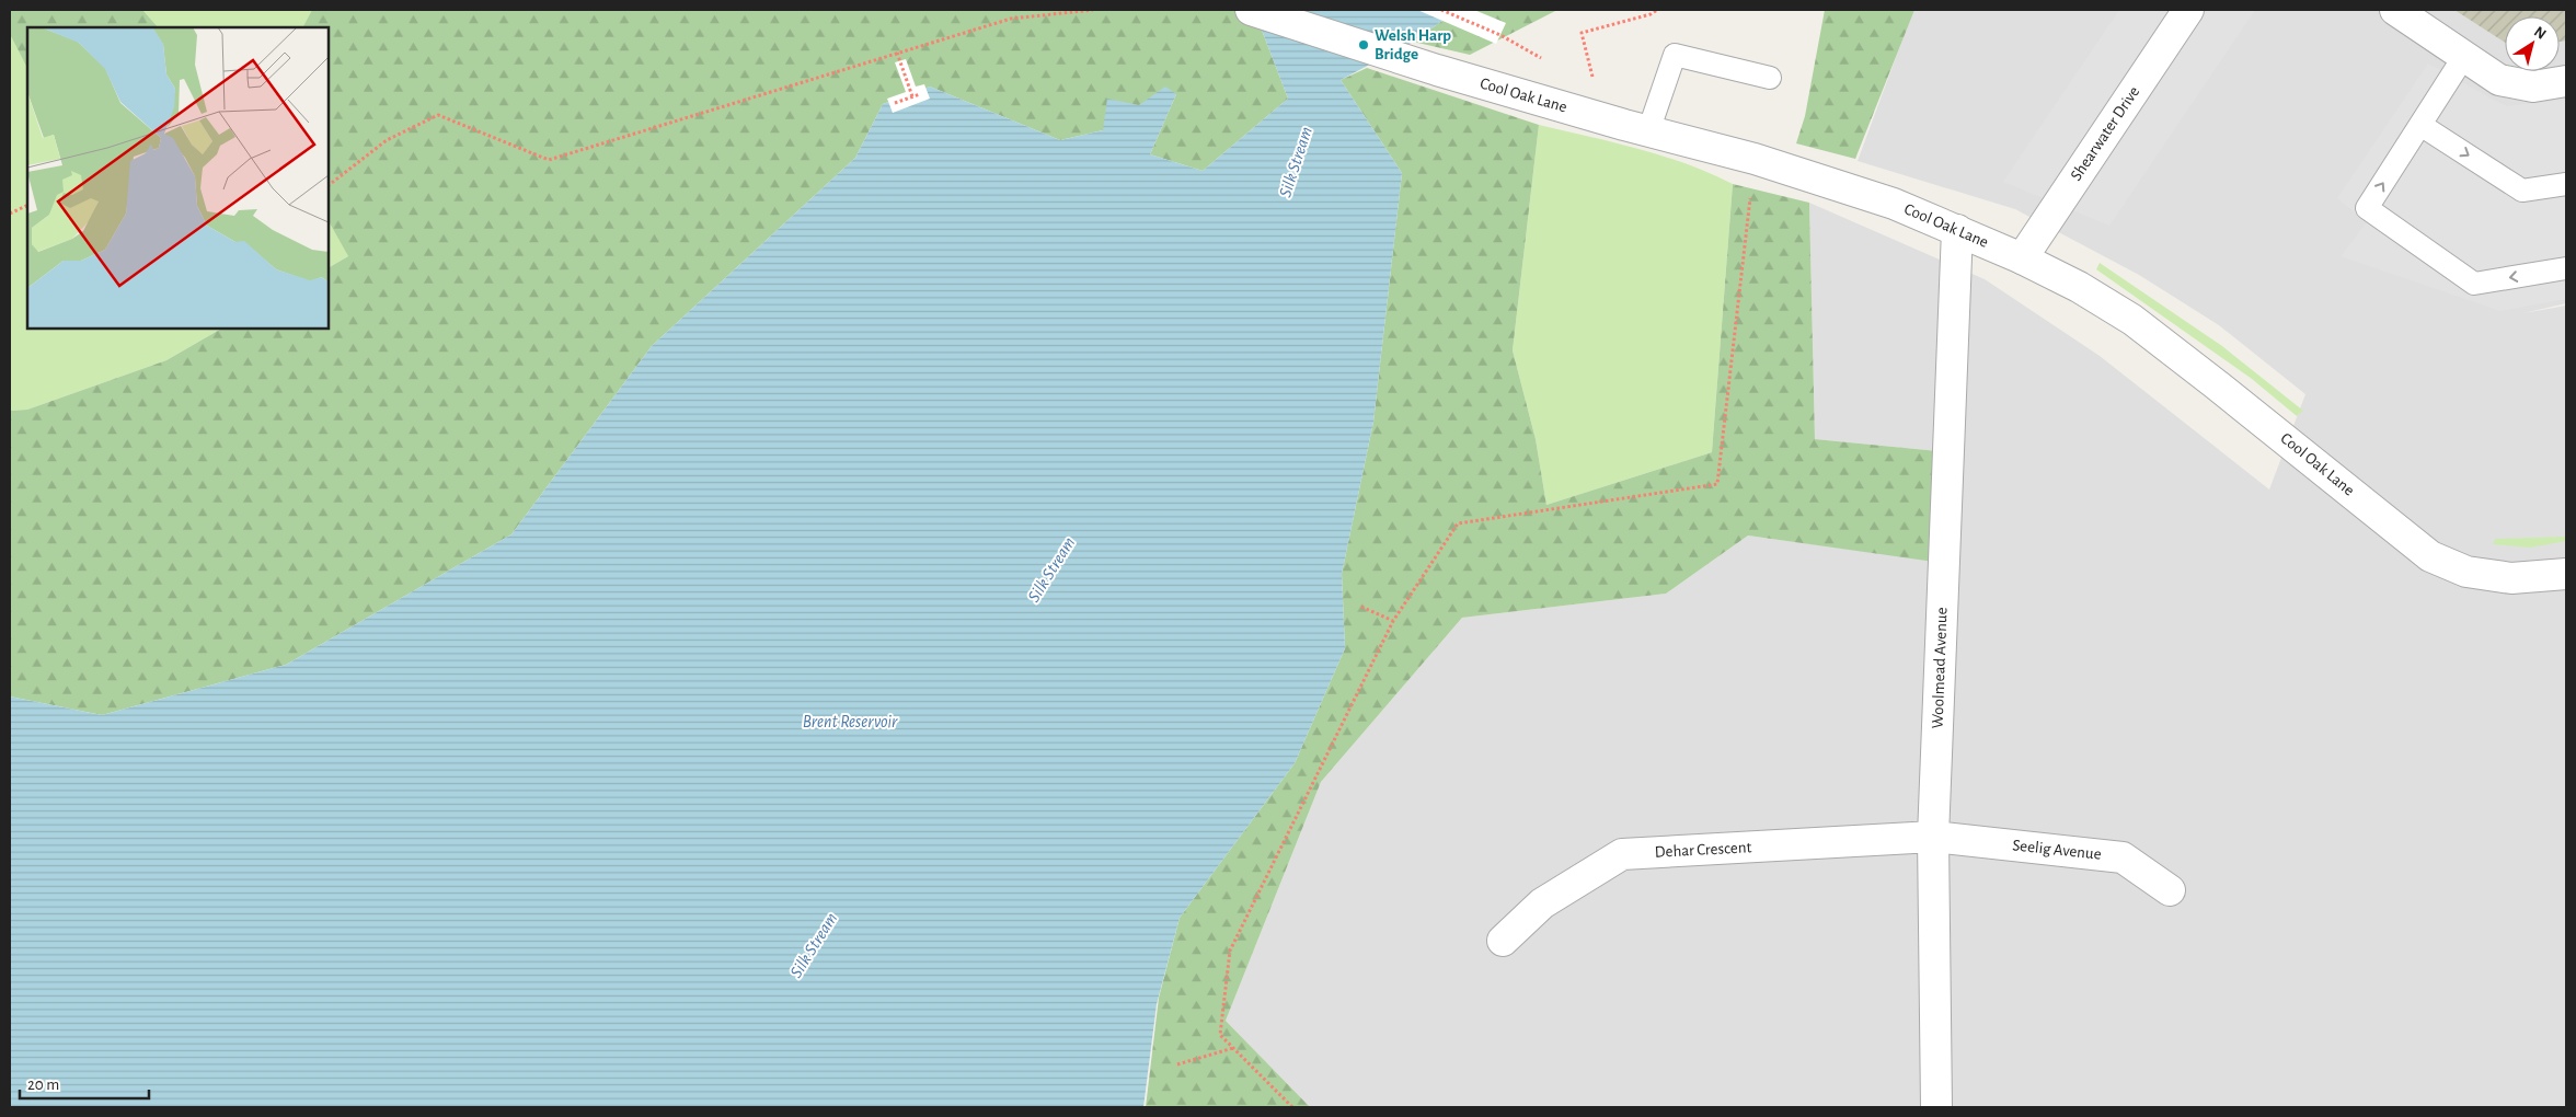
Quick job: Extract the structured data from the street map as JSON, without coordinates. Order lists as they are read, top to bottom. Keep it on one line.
{"streets":{"street":["Cool Oak Lane","Shearwater Drive","Woolmead Avenue","Dehar Crescent","Seelig Avenue"]},"crossings":[["Cool Oak Lane","Shearwater Drive"],["Cool Oak Lane","Woolmead Avenue"],["Woolmead Avenue","Dehar Crescent"],["Woolmead Avenue","Seelig Avenue"],["Dehar Crescent","Seelig Avenue"]],"water":["Silk Stream","Brent Reservoir"],"places":["Welsh Harp Bridge"],"scale_bar":"20 m","north":"top right"}
